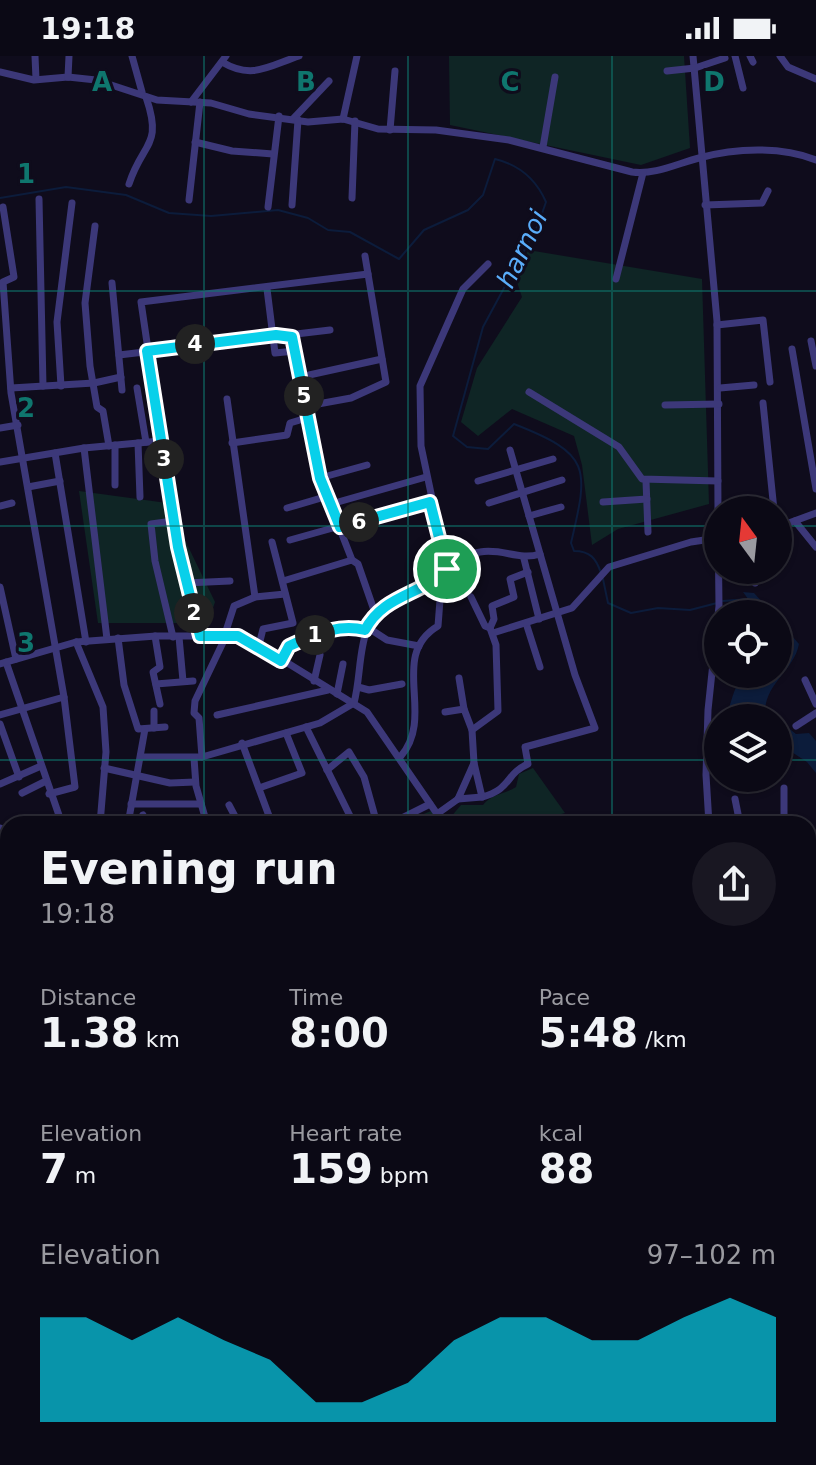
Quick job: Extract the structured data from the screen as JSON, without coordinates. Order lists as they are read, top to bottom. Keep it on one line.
{"water":["harnoi"],"north":"top","page":{"status":"19:18","pins":["4","5","3","6","2","1"],"heading":["Evening run","19:18"],"stats":[["Distance","1.38 km"],["Time","8:00"],["Pace","5:48 /km"],["Elevation","7 m"],["Heart rate","159 bpm"],["kcal","88"]],"chart":["Elevation","97–102 m"]},"grid":{"columns":["A","B","C","D"],"rows":["1","2","3"]}}
